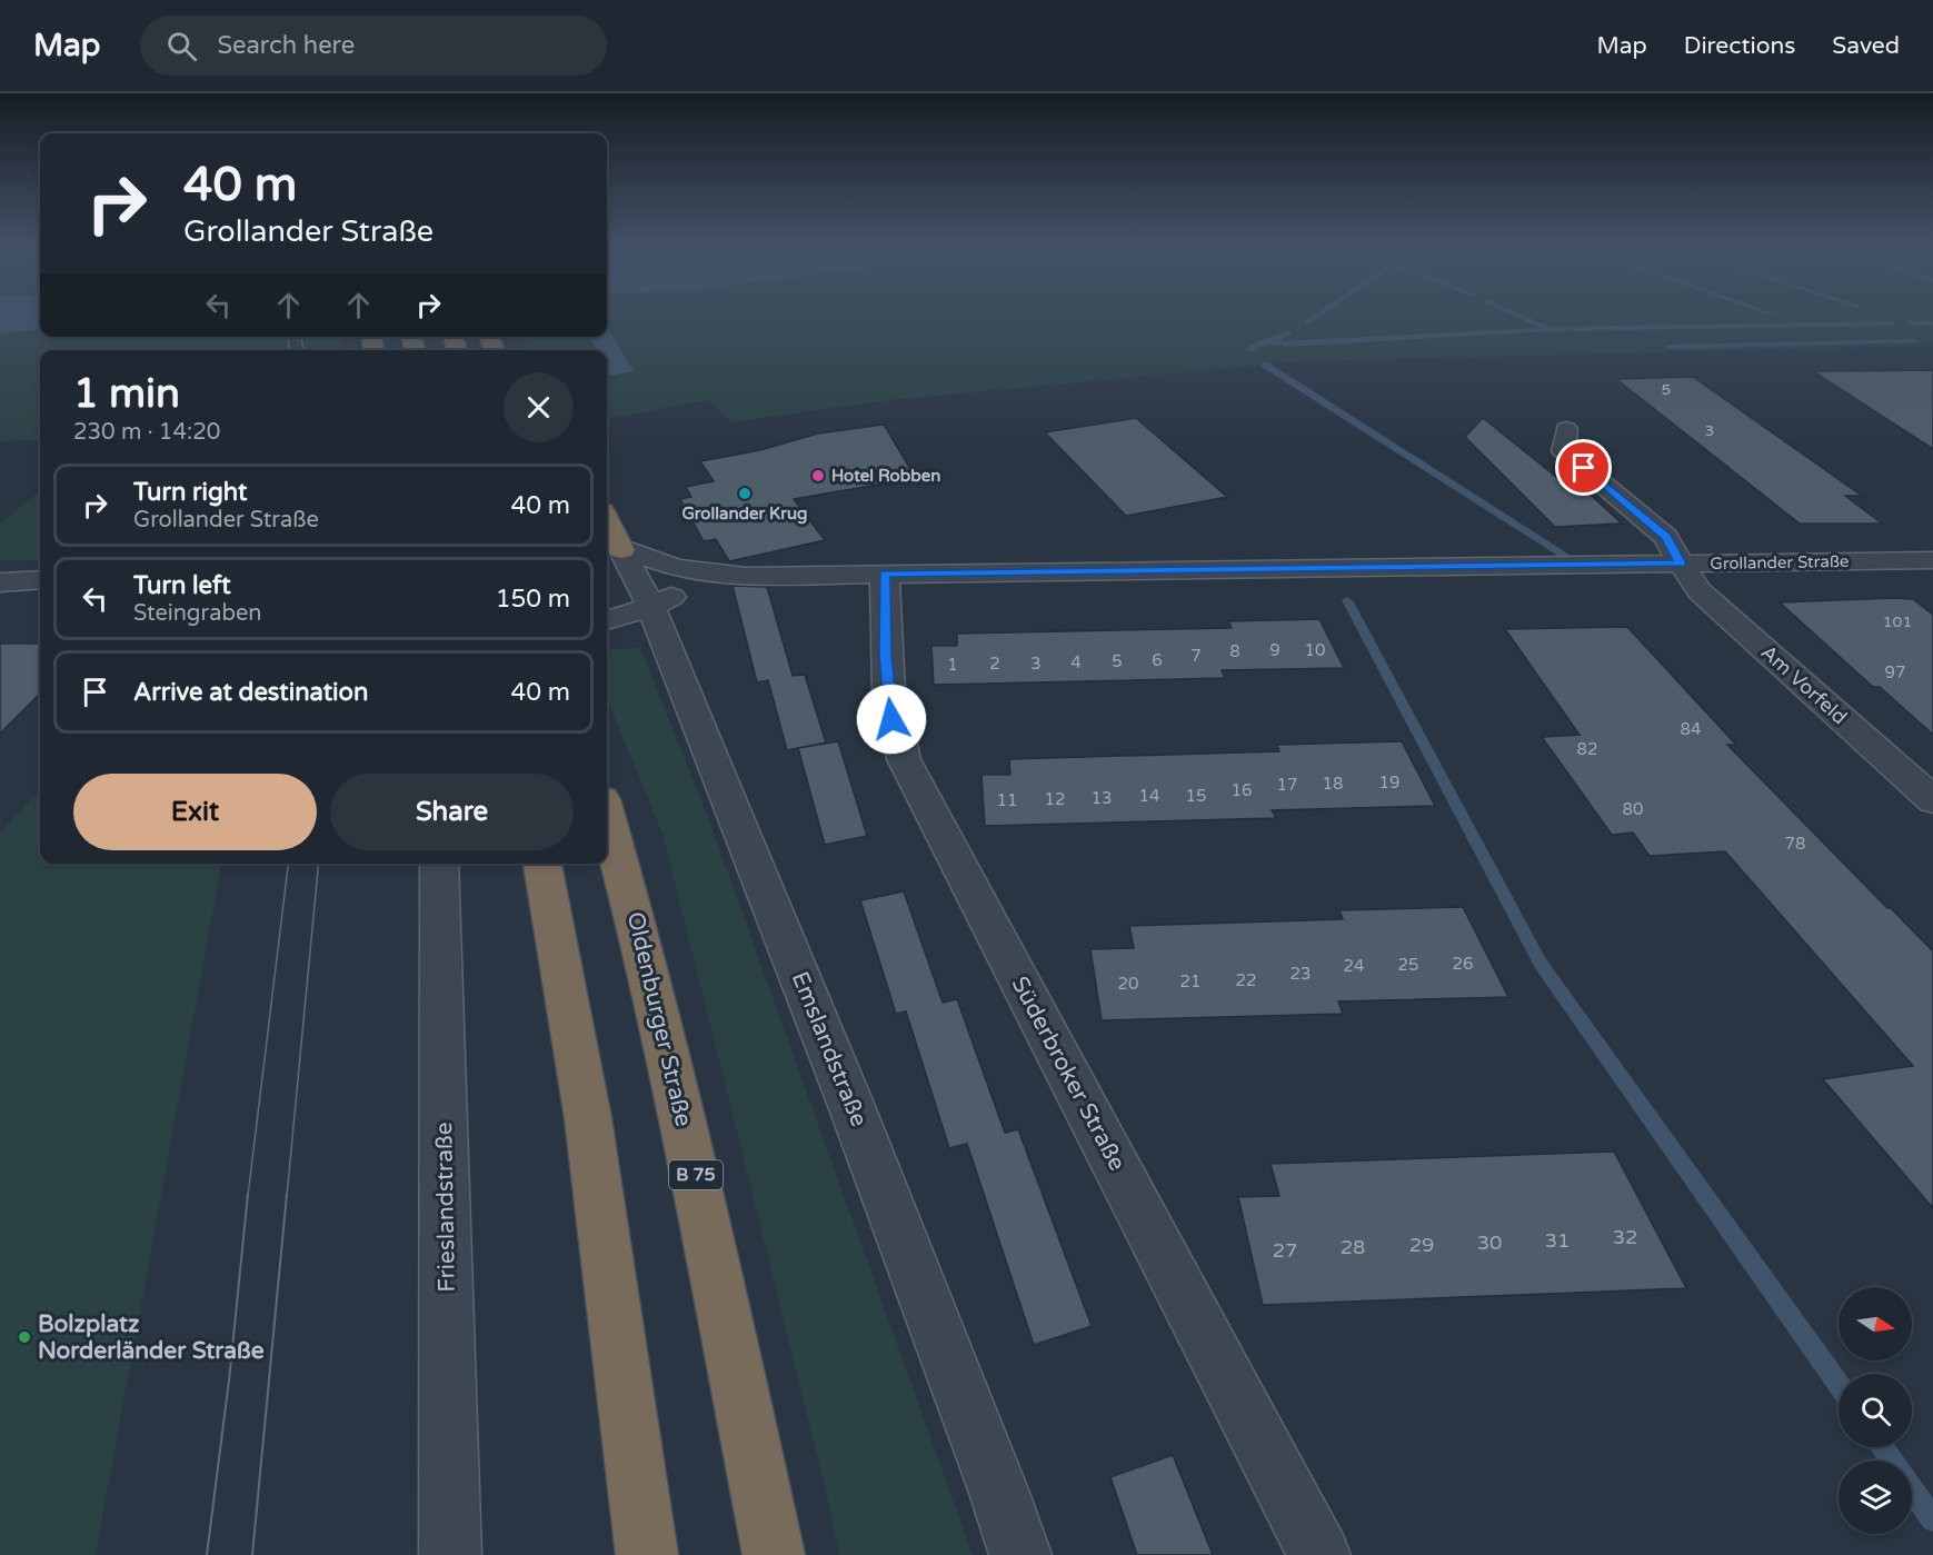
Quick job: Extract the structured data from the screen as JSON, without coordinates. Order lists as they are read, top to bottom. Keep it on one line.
{"streets":{"highway":["Oldenburger Straße","B 75"],"street":["Grollander Straße","Am Vorfeld","Emslandstraße","Süderbroker Straße","Frieslandstraße"]},"crossings":[["Grollander Straße","Am Vorfeld"],["Grollander Straße","Emslandstraße"],["Grollander Straße","Süderbroker Straße"]],"places":["Hotel Robben","Grollander Krug","Bolzplatz Norderländer Straße"],"house_numbers":["5","3","101","9","10","8","7","6","5","4","2","3","1","97","84","82","19","18","17","16","14","15","13","12","11","80","78","26","25","24","23","22","21","20","32","31","30","29","28","27"],"north":"right","page":{"header":"Map","search":"Search here","nav":["Map","Directions","Saved"],"turn":["40 m","Grollander Straße"],"heading":["1 min","230 m · 14:20"],"list":[{"name":"Turn right","note":"Grollander Straße","value":"40 m"},{"name":"Turn left","note":"Steingraben","value":"150 m"},{"name":"Arrive at destination","value":"40 m"}],"buttons":["Exit","Share"]}}
